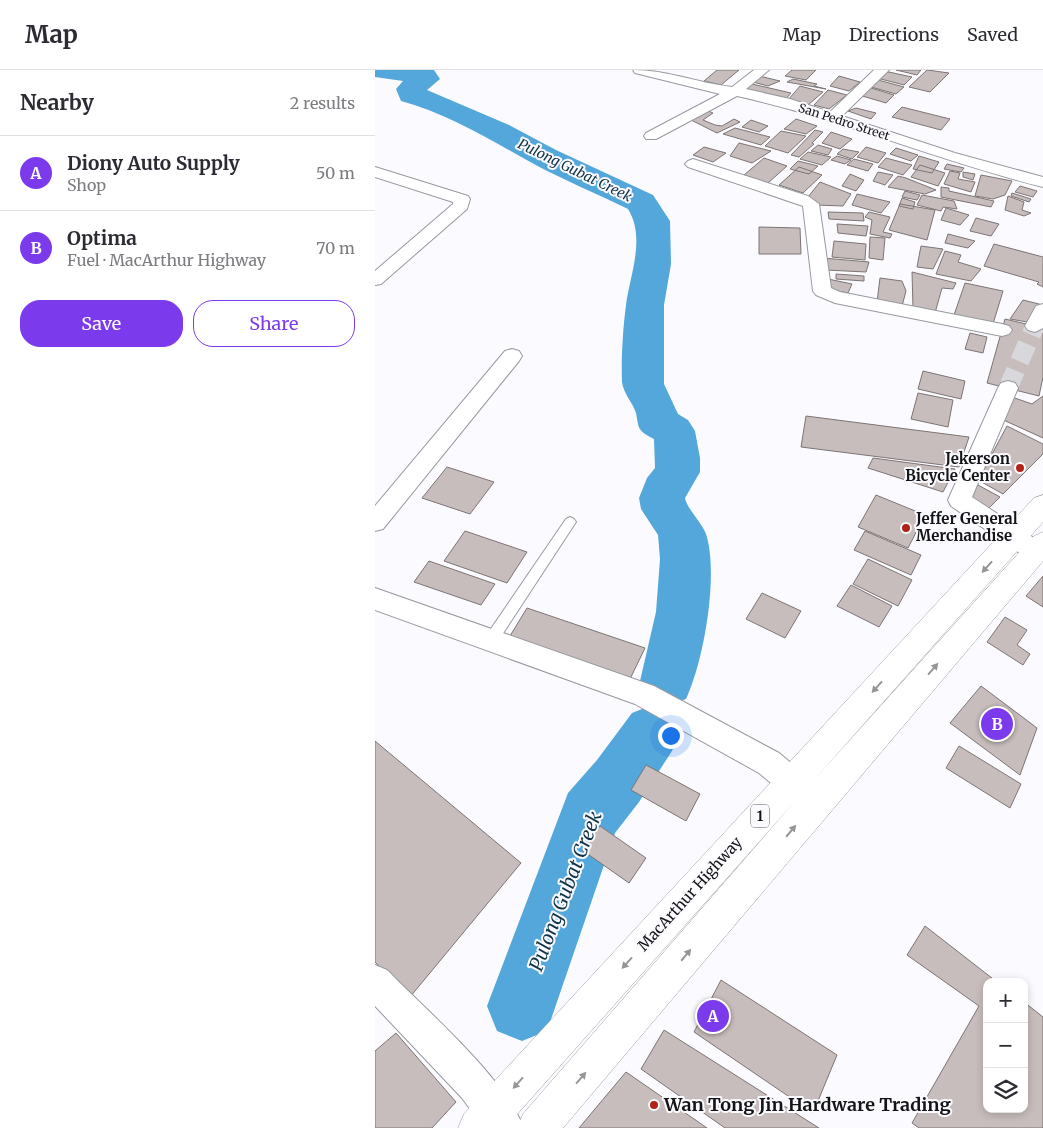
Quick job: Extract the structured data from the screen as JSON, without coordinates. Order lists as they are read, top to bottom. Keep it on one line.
{"streets":{"highway":["1","MacArthur Highway"],"street":["San Pedro Street"]},"water":["Pulong Gubat Creek"],"places":["Jekerson Bicycle Center","Jeffer General Merchandise","Wan Tong Jin Hardware Trading"],"page":{"header":"Map","nav":["Map","Directions","Saved"],"heading":["Nearby","2 results"],"list":[{"mark":"A","name":"Diony Auto Supply","note":"Shop","value":"50 m"},{"mark":"B","name":"Optima","note":"Fuel · MacArthur Highway","value":"70 m"}],"buttons":["Save","Share"],"pins":["B","A"],"map_buttons":["+","−"]}}
